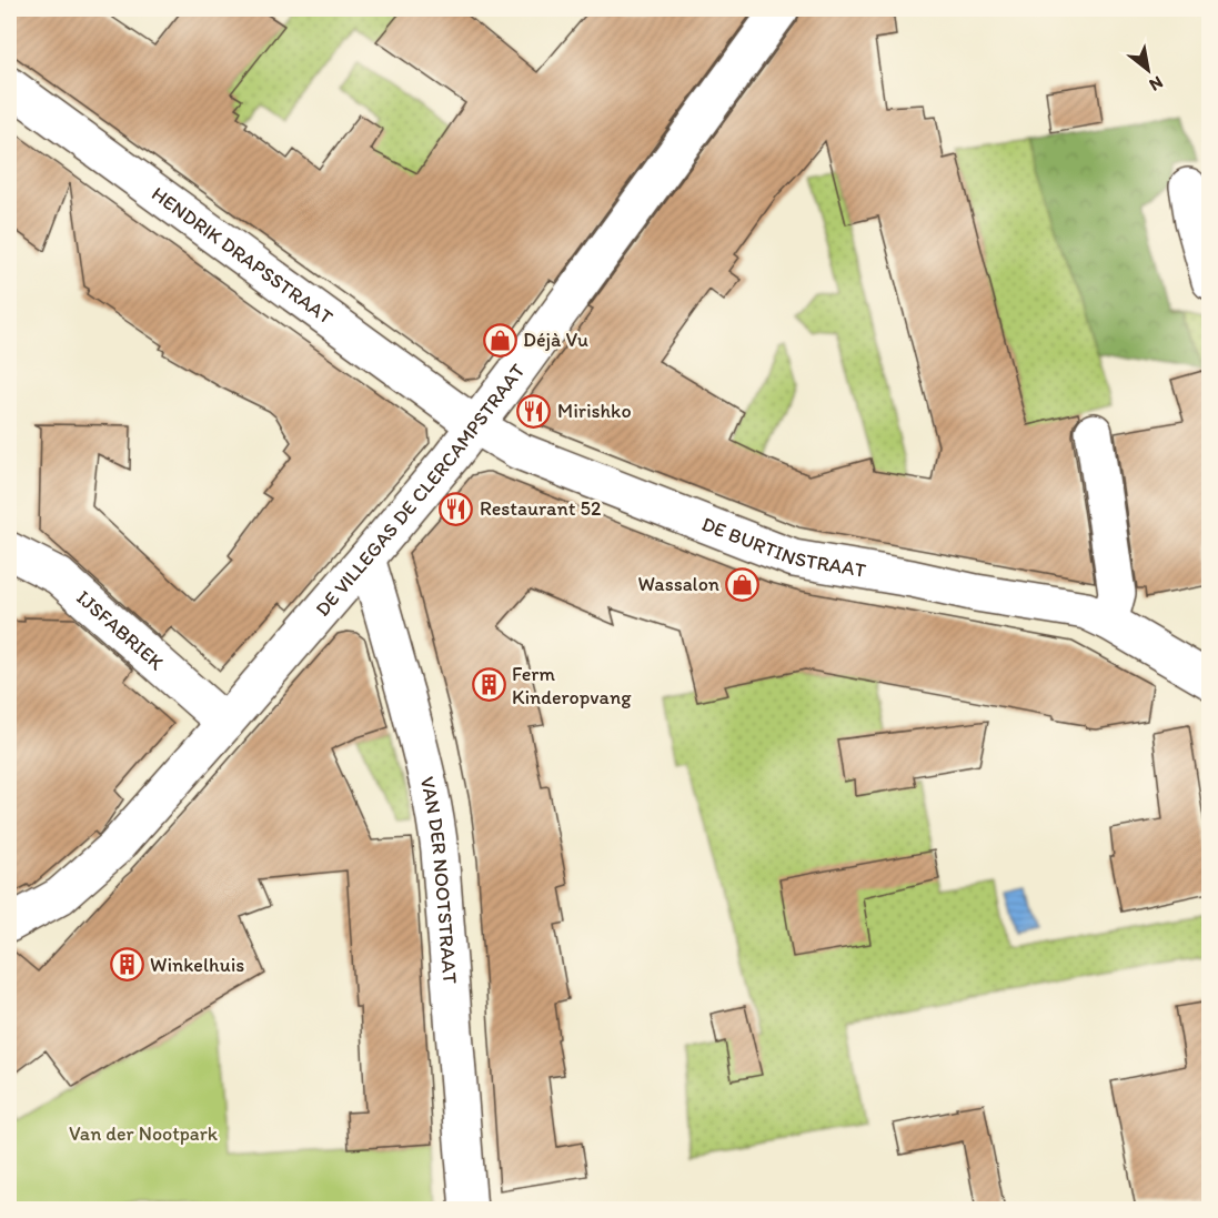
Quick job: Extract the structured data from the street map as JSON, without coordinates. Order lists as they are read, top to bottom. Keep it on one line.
{"streets":{"street":["HENDRIK DRAPSSTRAAT","DE VILLEGAS DE CLERCAMPSTRAAT","DE BURTINSTRAAT","IJSFABRIEK","VAN DER NOOTSTRAAT"]},"crossings":[["HENDRIK DRAPSSTRAAT","DE VILLEGAS DE CLERCAMPSTRAAT"],["HENDRIK DRAPSSTRAAT","DE BURTINSTRAAT"],["DE VILLEGAS DE CLERCAMPSTRAAT","DE BURTINSTRAAT"],["DE VILLEGAS DE CLERCAMPSTRAAT","IJSFABRIEK"],["DE VILLEGAS DE CLERCAMPSTRAAT","VAN DER NOOTSTRAAT"]],"parks":["Van der Nootpark"],"places":{"shop":["Déjà Vu","Wassalon"],"restaurant":["Mirishko","Restaurant 52"],"building":["Ferm Kinderopvang","Winkelhuis"]},"north":"bottom right"}
